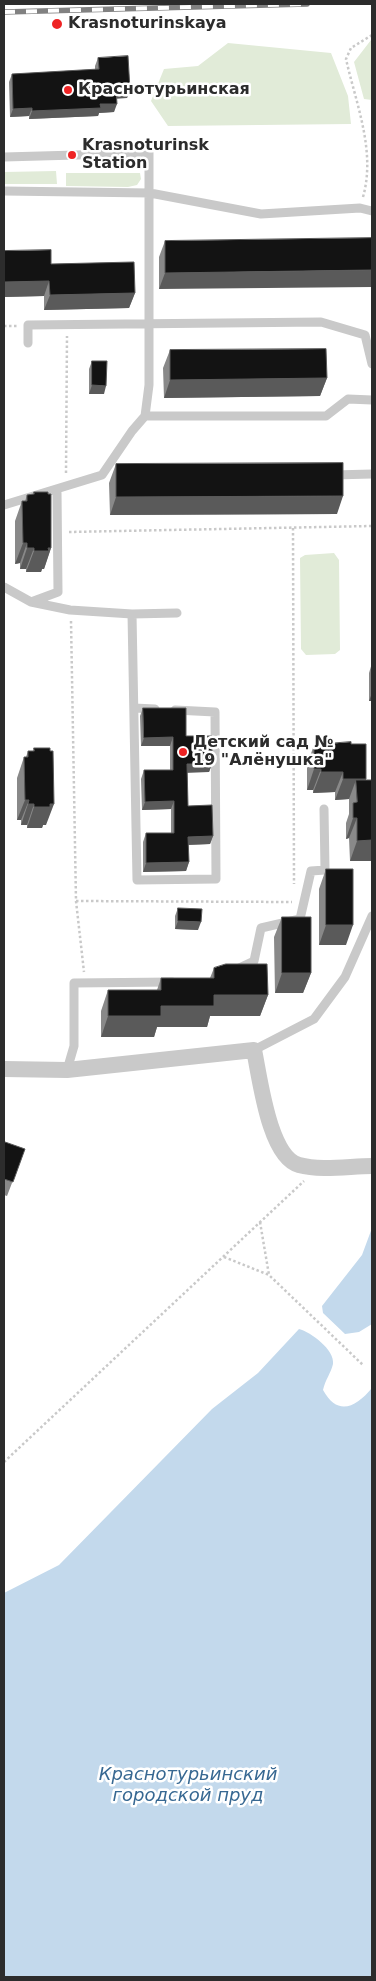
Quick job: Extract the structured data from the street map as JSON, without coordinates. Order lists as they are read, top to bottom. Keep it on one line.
{"water":["Краснотурьинский городской пруд"],"places":["Krasnoturinskaya","Краснотурьинская","Krasnoturinsk Station","Детский сад № 19 \"Алёнушка\""]}
